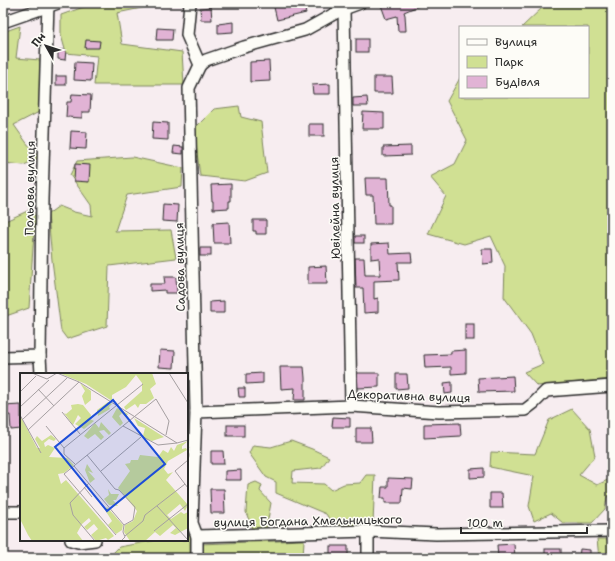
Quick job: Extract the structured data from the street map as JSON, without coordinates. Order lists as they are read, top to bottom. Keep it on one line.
{"streets":{"street":["Польова вулиця","Ювілейна вулиця","Садова вулиця","Декоративна вулиця","вулиця Богдана Хмельницького"]},"crossings":[["Ювілейна вулиця","Декоративна вулиця"],["Садова вулиця","Декоративна вулиця"],["Садова вулиця","вулиця Богдана Хмельницького"]],"legend":["Вулиця","Парк","Будівля"],"scale_bar":"100 m","north":"top left"}
